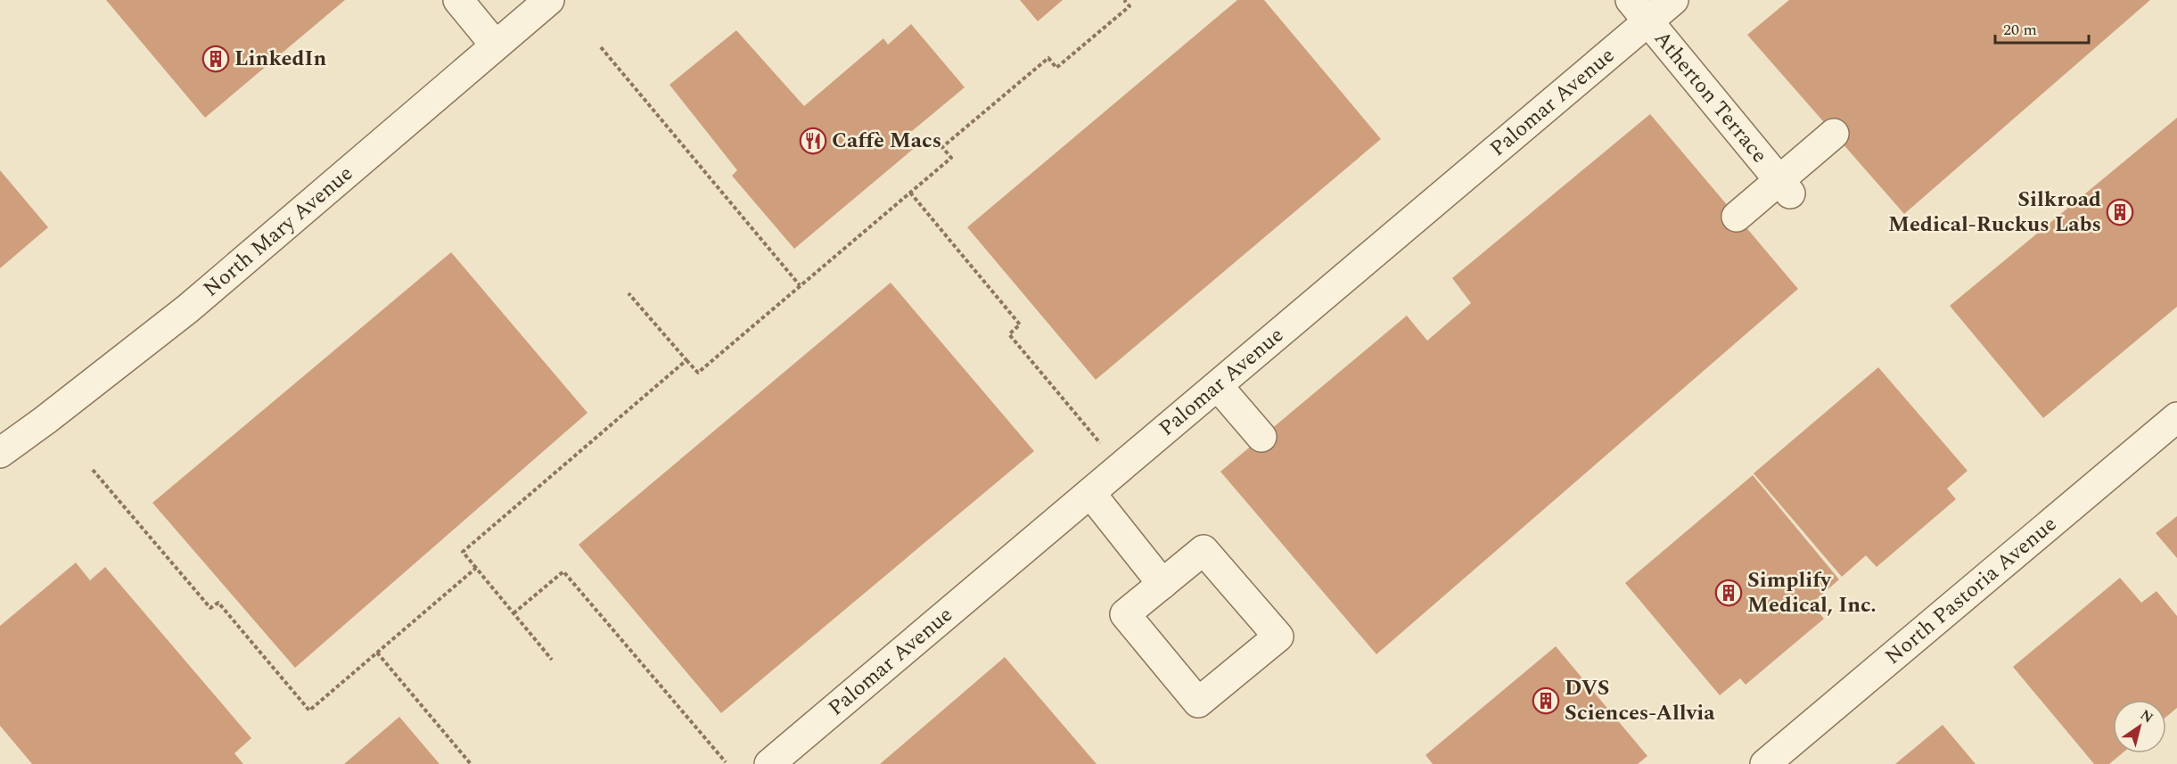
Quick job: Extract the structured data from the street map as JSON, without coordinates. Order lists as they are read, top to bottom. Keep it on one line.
{"streets":{"street":["Atherton Terrace","Palomar Avenue","North Mary Avenue","North Pastoria Avenue"]},"crossings":[["Atherton Terrace","Palomar Avenue"]],"places":{"building":["LinkedIn","Silkroad Medical-Ruckus Labs","Simplify Medical, Inc.","DVS Sciences-Allvia"],"restaurant":["Caffè Macs"]},"scale_bar":"20 m","north":"top right"}
